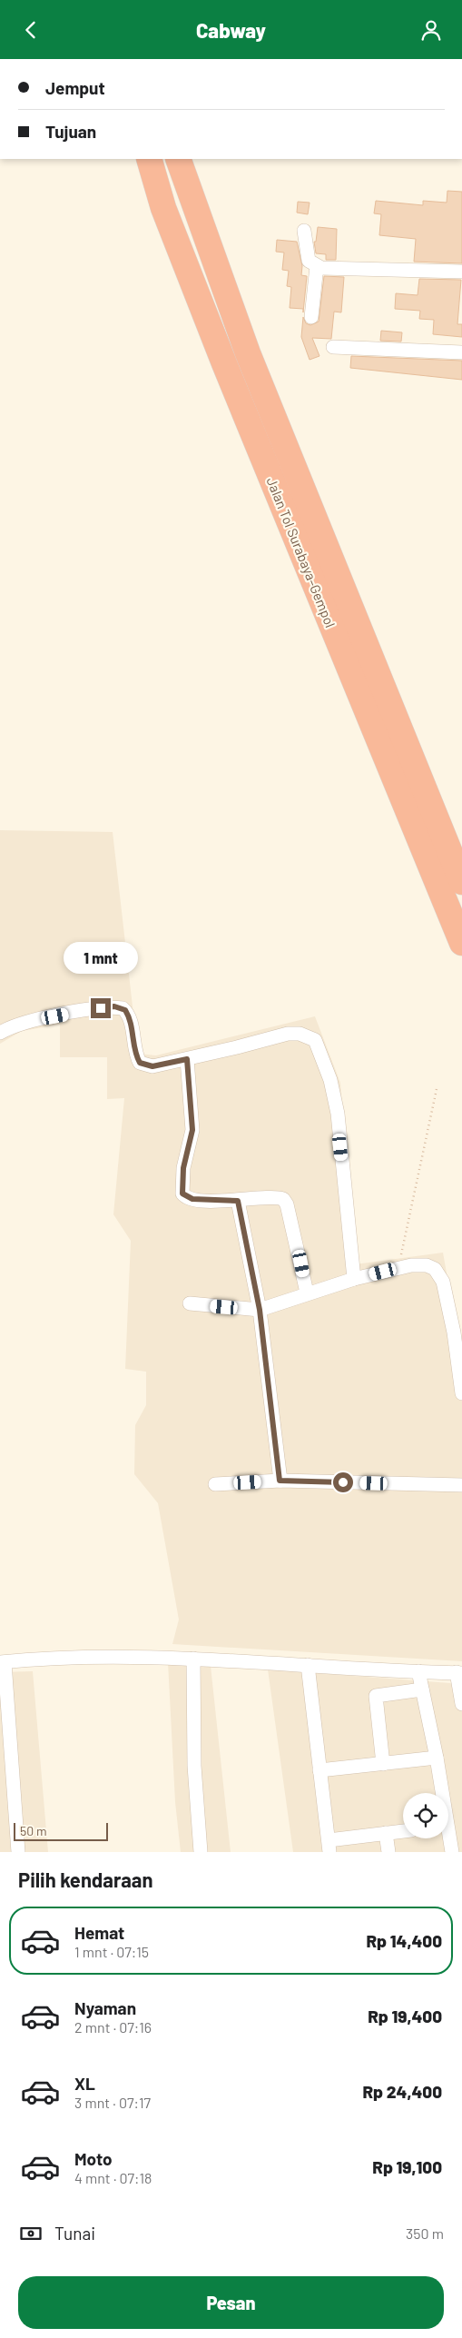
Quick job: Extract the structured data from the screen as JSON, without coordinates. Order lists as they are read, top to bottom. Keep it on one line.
{"streets":{"highway":["Jalan Tol Surabaya–Gempol"]},"scale_bar":"50 m","page":{"header":"Cabway","banner":["Jemput","Tujuan"],"bubble":"1 mnt","scale":"50 m","heading":"Pilih kendaraan","list":[{"name":"Hemat","note":"1 mnt · 07:15","value":"Rp 14,400"},{"name":"Nyaman","note":"2 mnt · 07:16","value":"Rp 19,400"},{"name":"XL","note":"3 mnt · 07:17","value":"Rp 24,400"},{"name":"Moto","note":"4 mnt · 07:18","value":"Rp 19,100"}],"pay":["Tunai","350 m"],"buttons":"Pesan"}}
